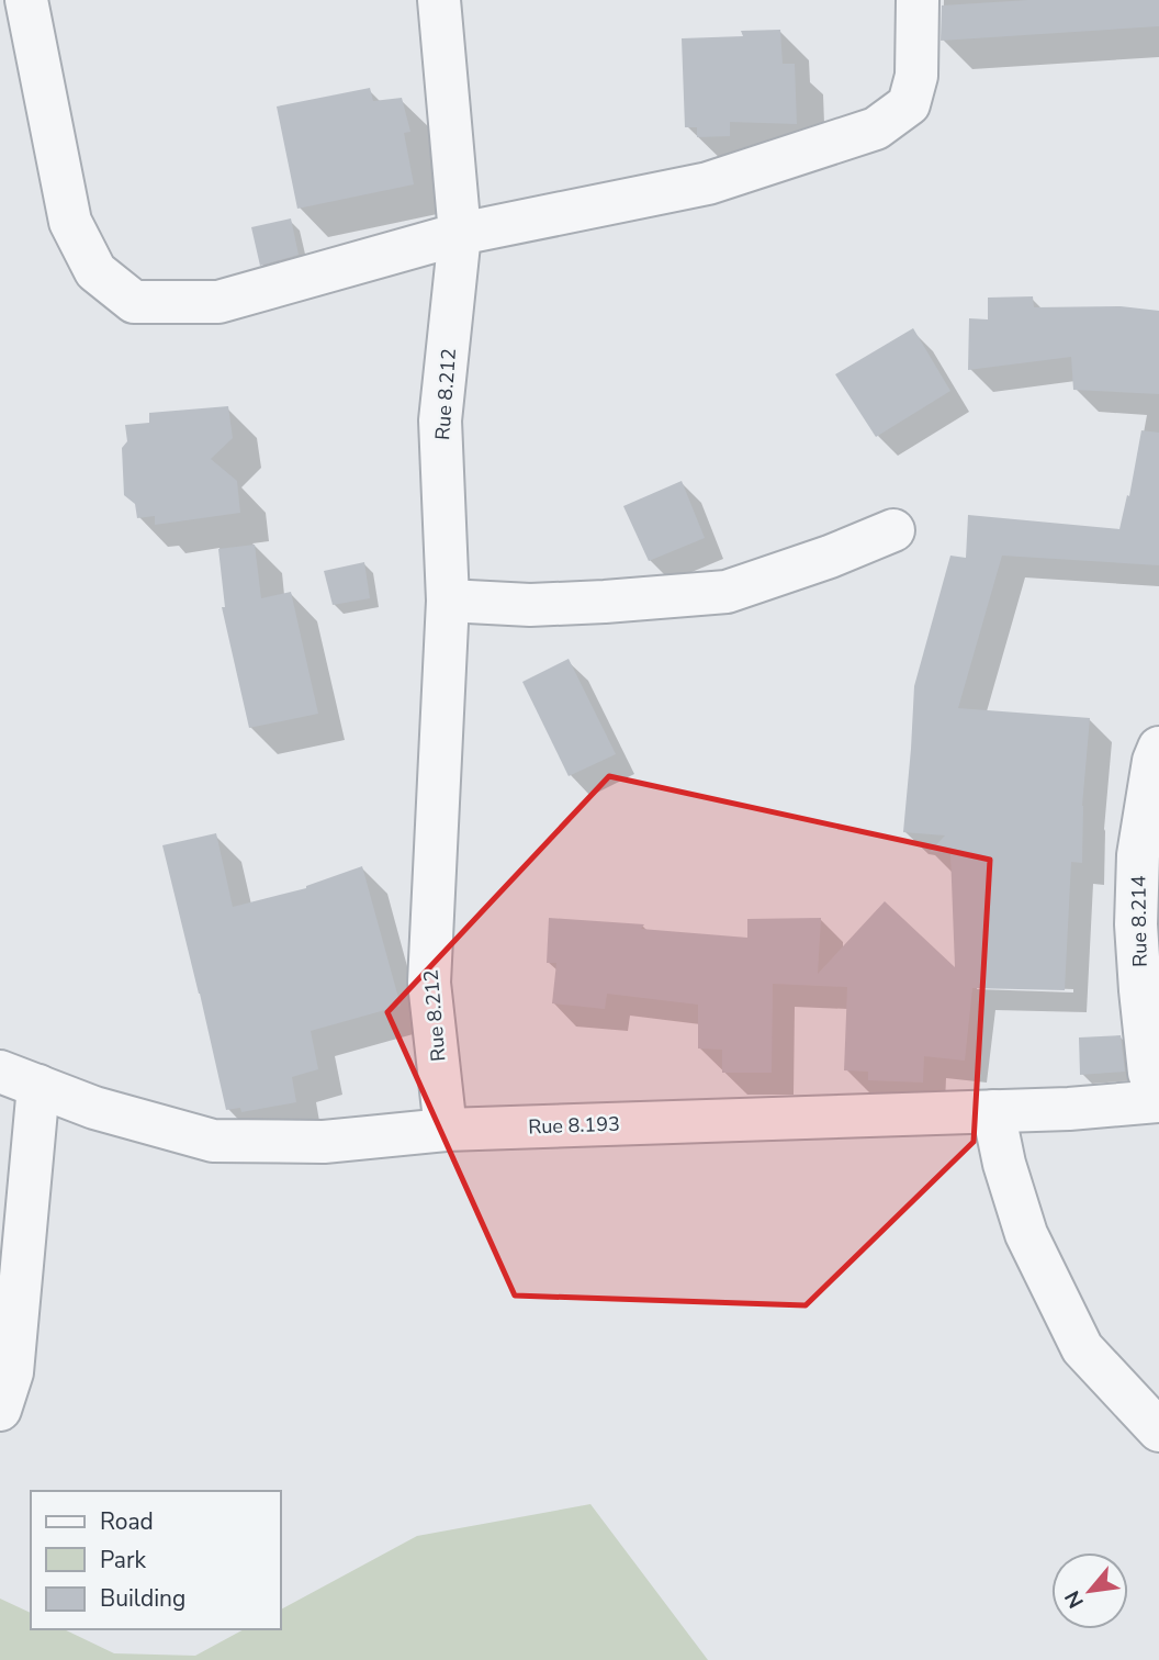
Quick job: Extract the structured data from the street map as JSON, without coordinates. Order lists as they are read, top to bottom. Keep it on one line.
{"streets":{"street":["Rue 8.212","Rue 8.214","Rue 8.193"]},"crossings":[["Rue 8.212","Rue 8.193"]],"legend":["Road","Park","Building"],"north":"bottom left"}
